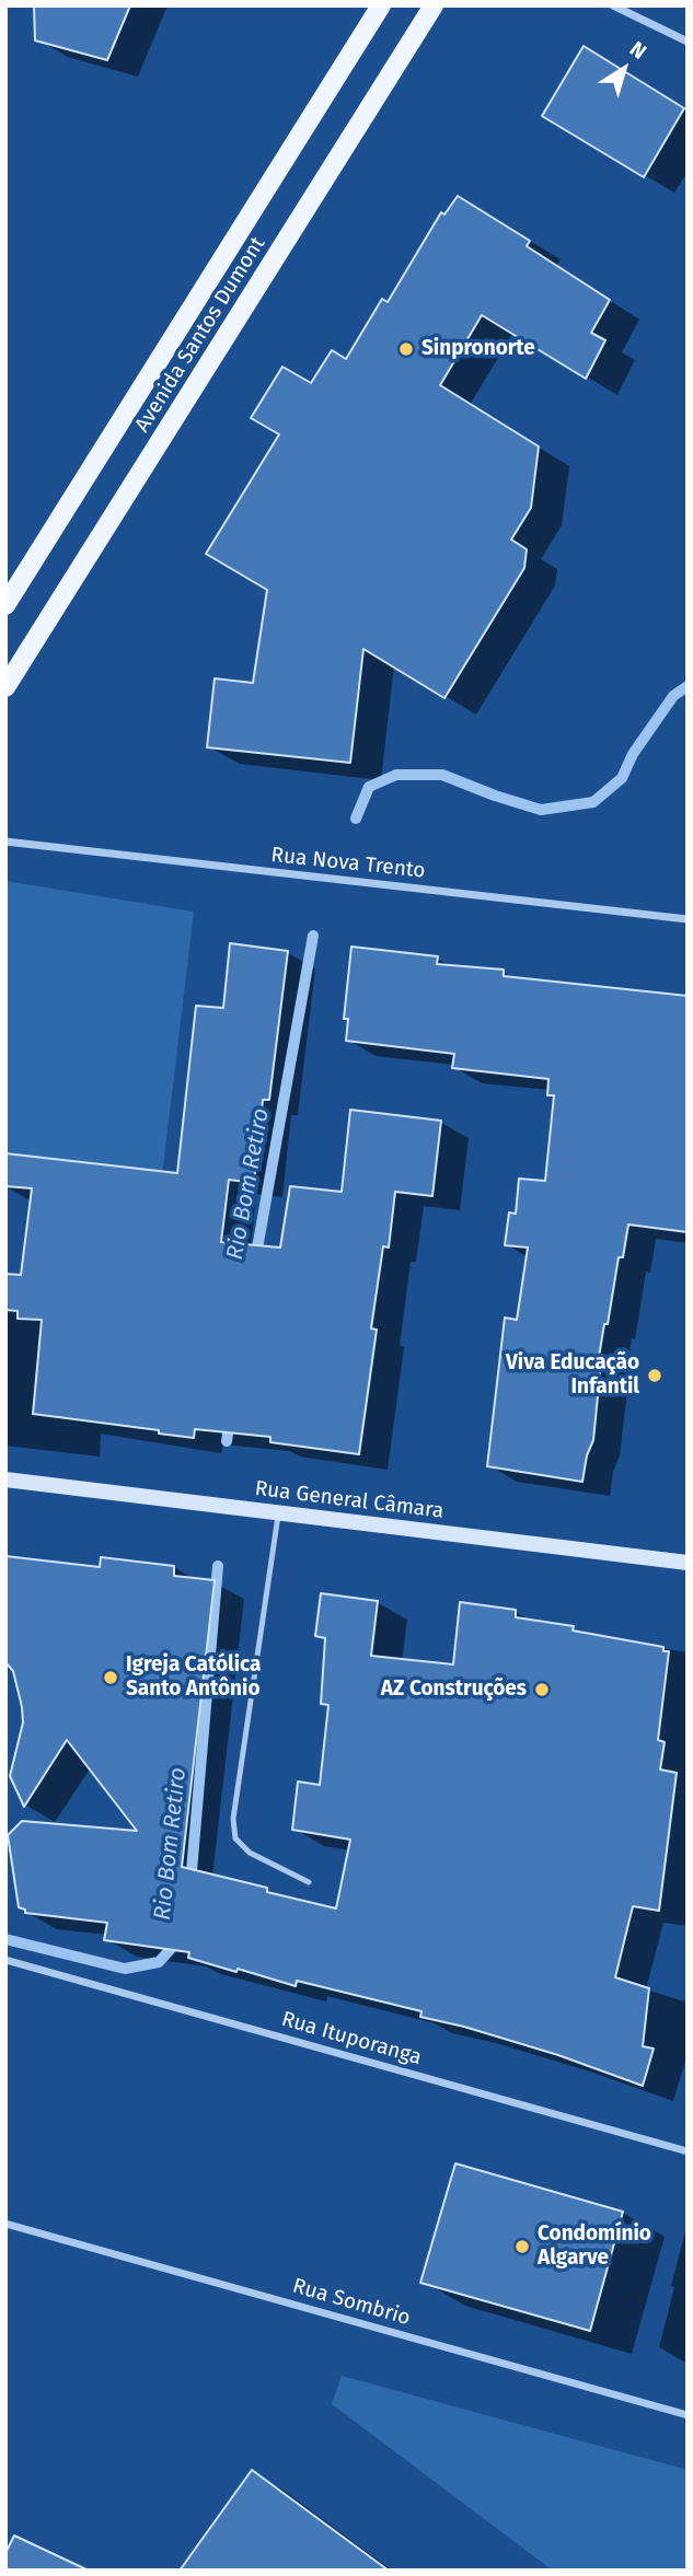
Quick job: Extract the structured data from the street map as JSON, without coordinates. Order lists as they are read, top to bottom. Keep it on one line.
{"streets":{"main road":["Avenida Santos Dumont","Rua General Câmara"],"street":["Rua Nova Trento","Rua Ituporanga","Rua Sombrio"]},"water":["Rio Bom Retiro"],"places":["Sinpronorte","Viva Educação Infantil","Igreja Católica Santo Antônio","AZ Construções","Condomínio Algarve"],"north":"top right"}
